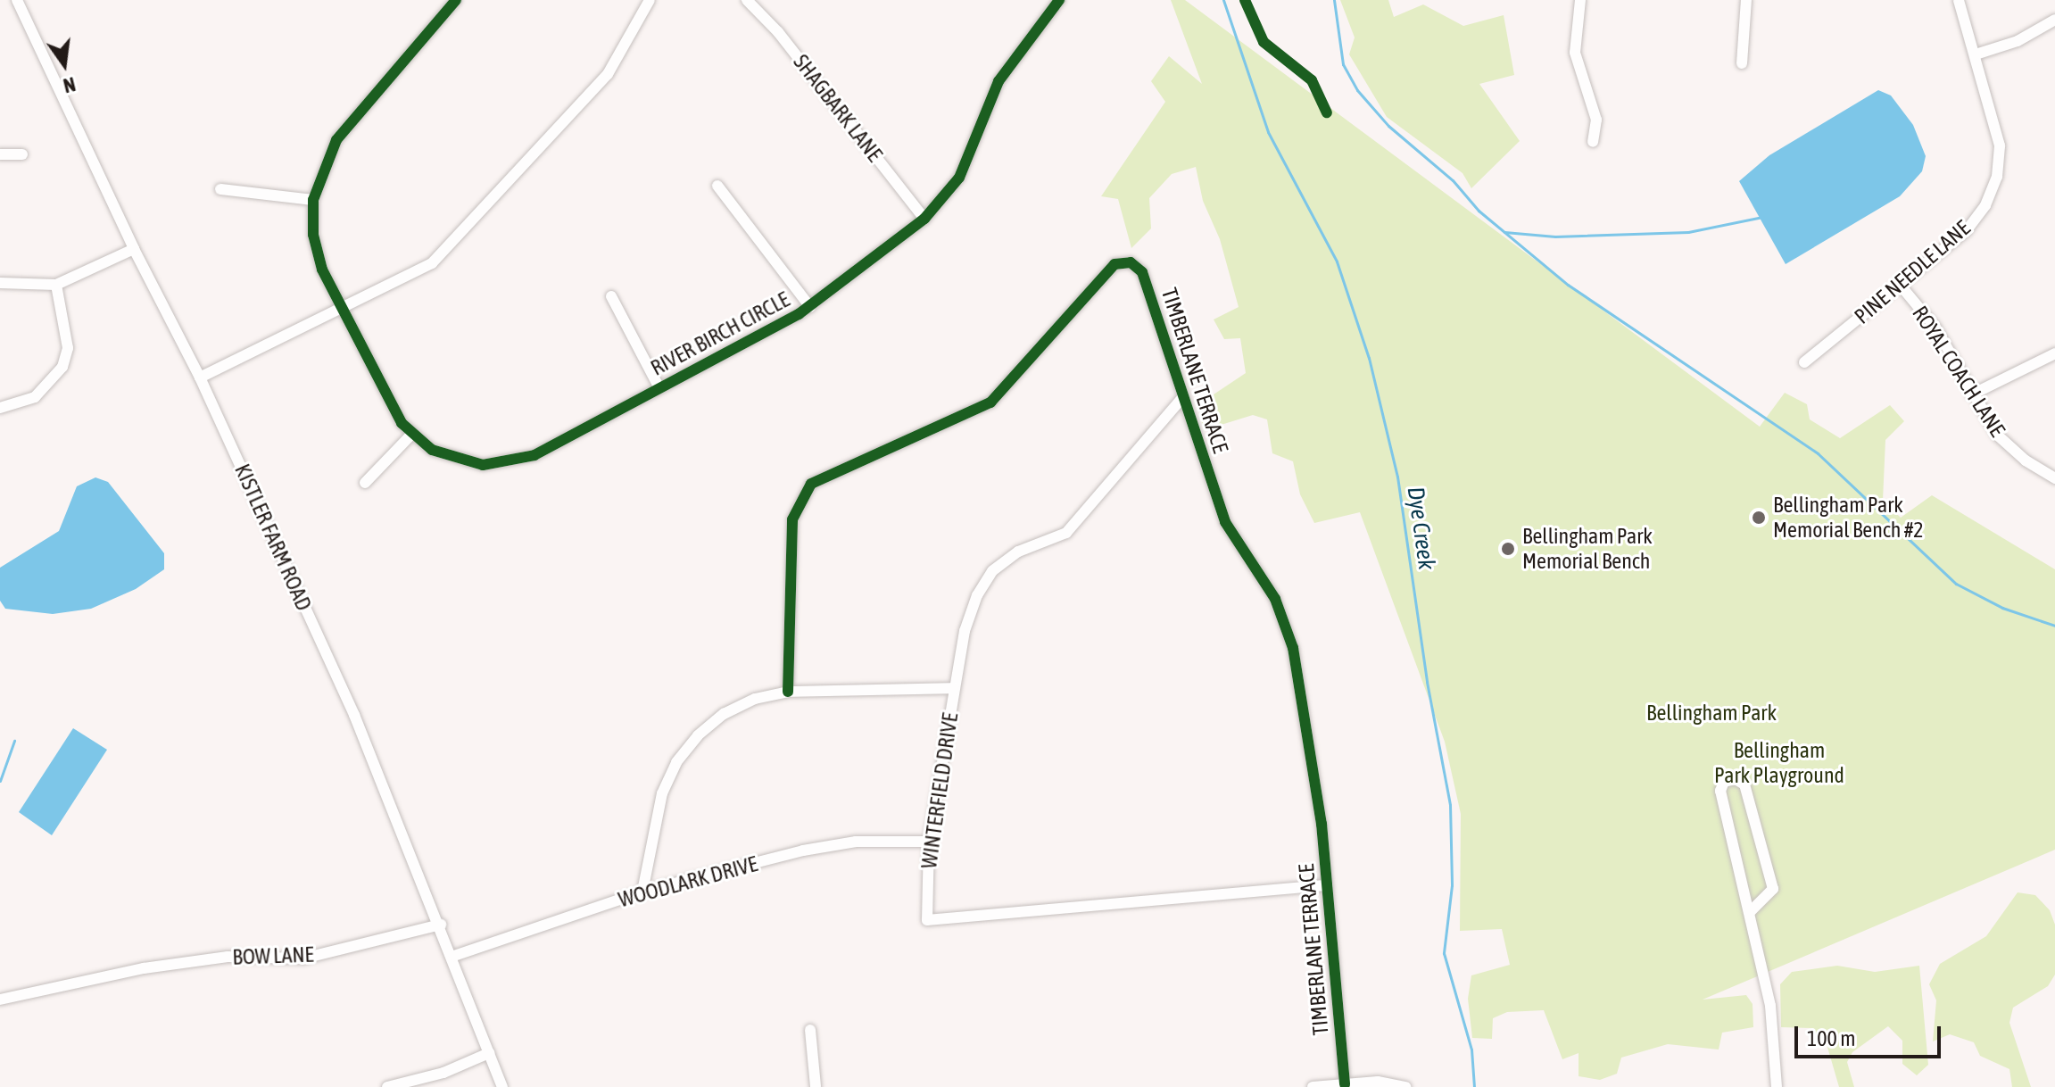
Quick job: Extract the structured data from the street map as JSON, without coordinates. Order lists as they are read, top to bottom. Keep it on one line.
{"streets":{"street":["SHAGBARK LANE","PINE NEEDLE LANE","RIVER BIRCH CIRCLE","TIMBERLANE TERRACE","ROYAL COACH LANE","KISTLER FARM ROAD","WINTERFIELD DRIVE","WOODLARK DRIVE","BOW LANE"]},"crossings":[["SHAGBARK LANE","RIVER BIRCH CIRCLE"],["PINE NEEDLE LANE","ROYAL COACH LANE"],["TIMBERLANE TERRACE","WINTERFIELD DRIVE"],["KISTLER FARM ROAD","WOODLARK DRIVE"],["KISTLER FARM ROAD","BOW LANE"],["WINTERFIELD DRIVE","WOODLARK DRIVE"]],"water":["Dye Creek"],"parks":["Bellingham Park","Bellingham Park Playground"],"places":["Bellingham Park Memorial Bench #2","Bellingham Park Memorial Bench"],"scale_bar":"100 m","north":"bottom"}
